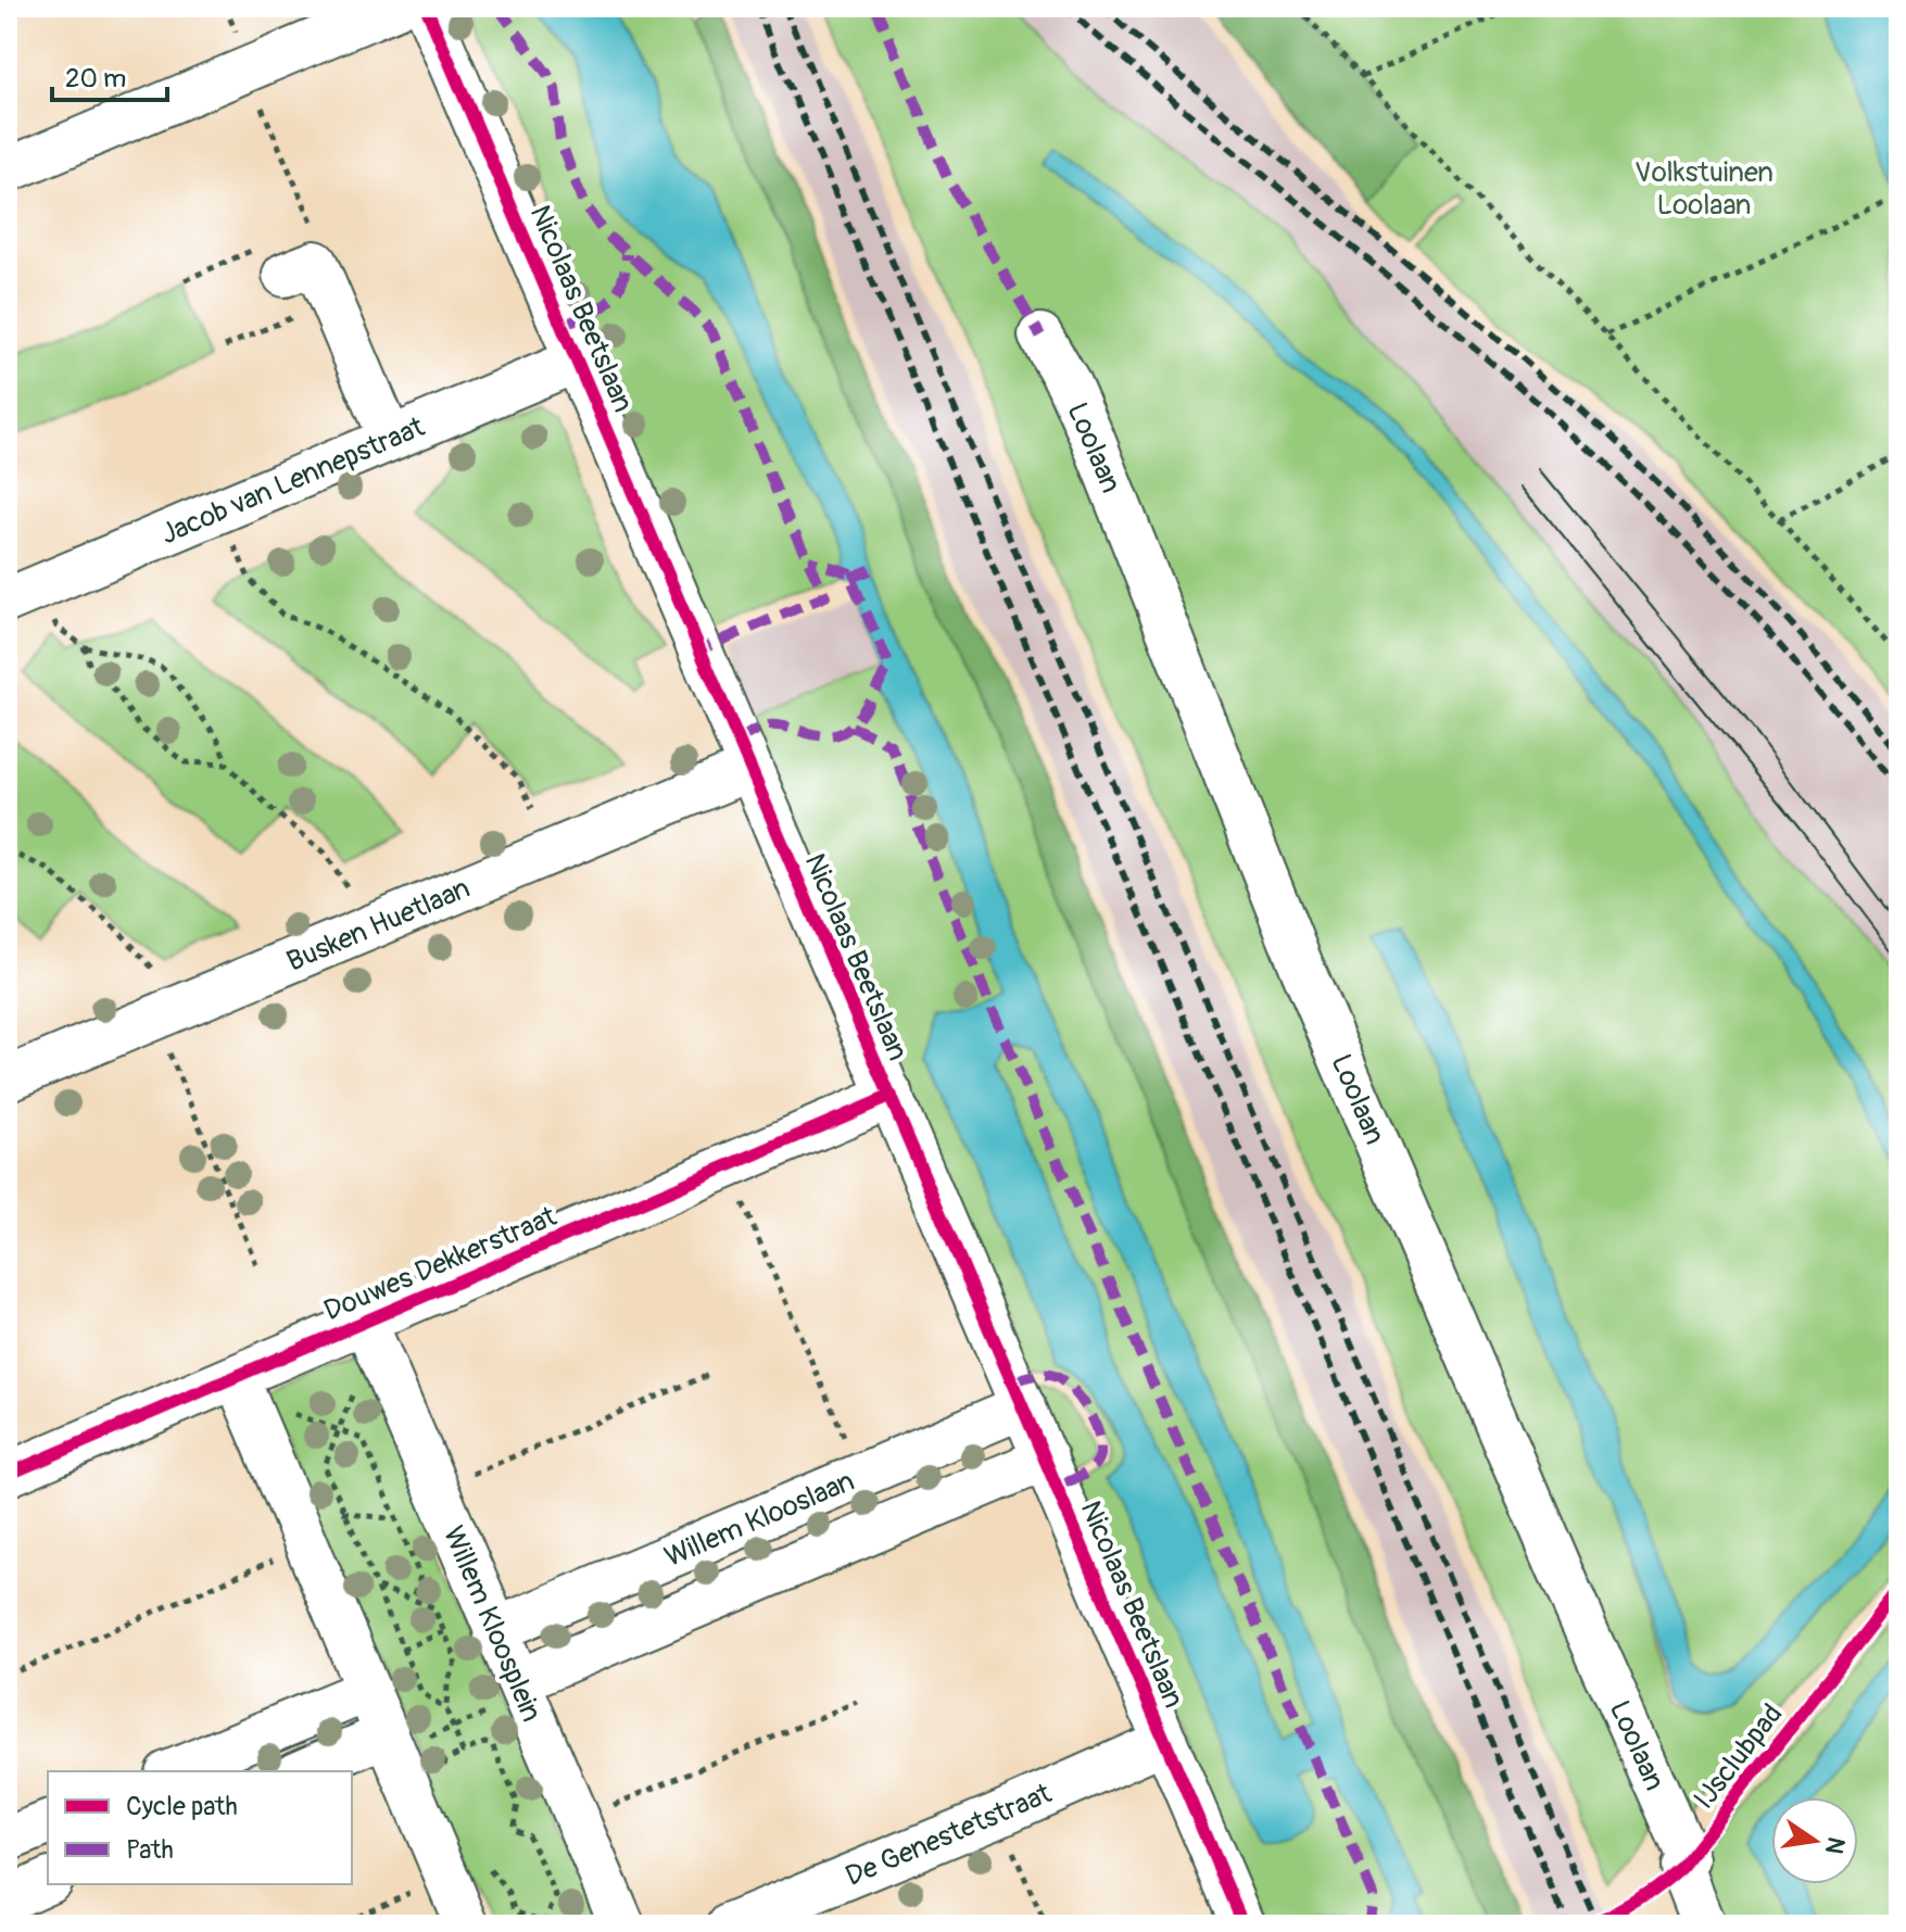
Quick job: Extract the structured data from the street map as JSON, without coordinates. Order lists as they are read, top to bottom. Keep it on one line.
{"streets":{"street":["Nicolaas Beetslaan","Loolaan","Jacob van Lennepstraat","Busken Huetlaan","Douwes Dekkerstraat","Willem Klooslaan","Willem Kloosplein","De Genestetstraat"],"cycle path":["IJsclubpad"]},"crossings":[["Nicolaas Beetslaan","Jacob van Lennepstraat"],["Nicolaas Beetslaan","Busken Huetlaan"],["Nicolaas Beetslaan","Douwes Dekkerstraat"],["Nicolaas Beetslaan","Willem Klooslaan"],["Nicolaas Beetslaan","De Genestetstraat"],["Douwes Dekkerstraat","Willem Kloosplein"],["Willem Klooslaan","Willem Kloosplein"]],"parks":["Volkstuinen Loolaan"],"legend":["Cycle path","Path"],"scale_bar":"20 m","north":"right"}
